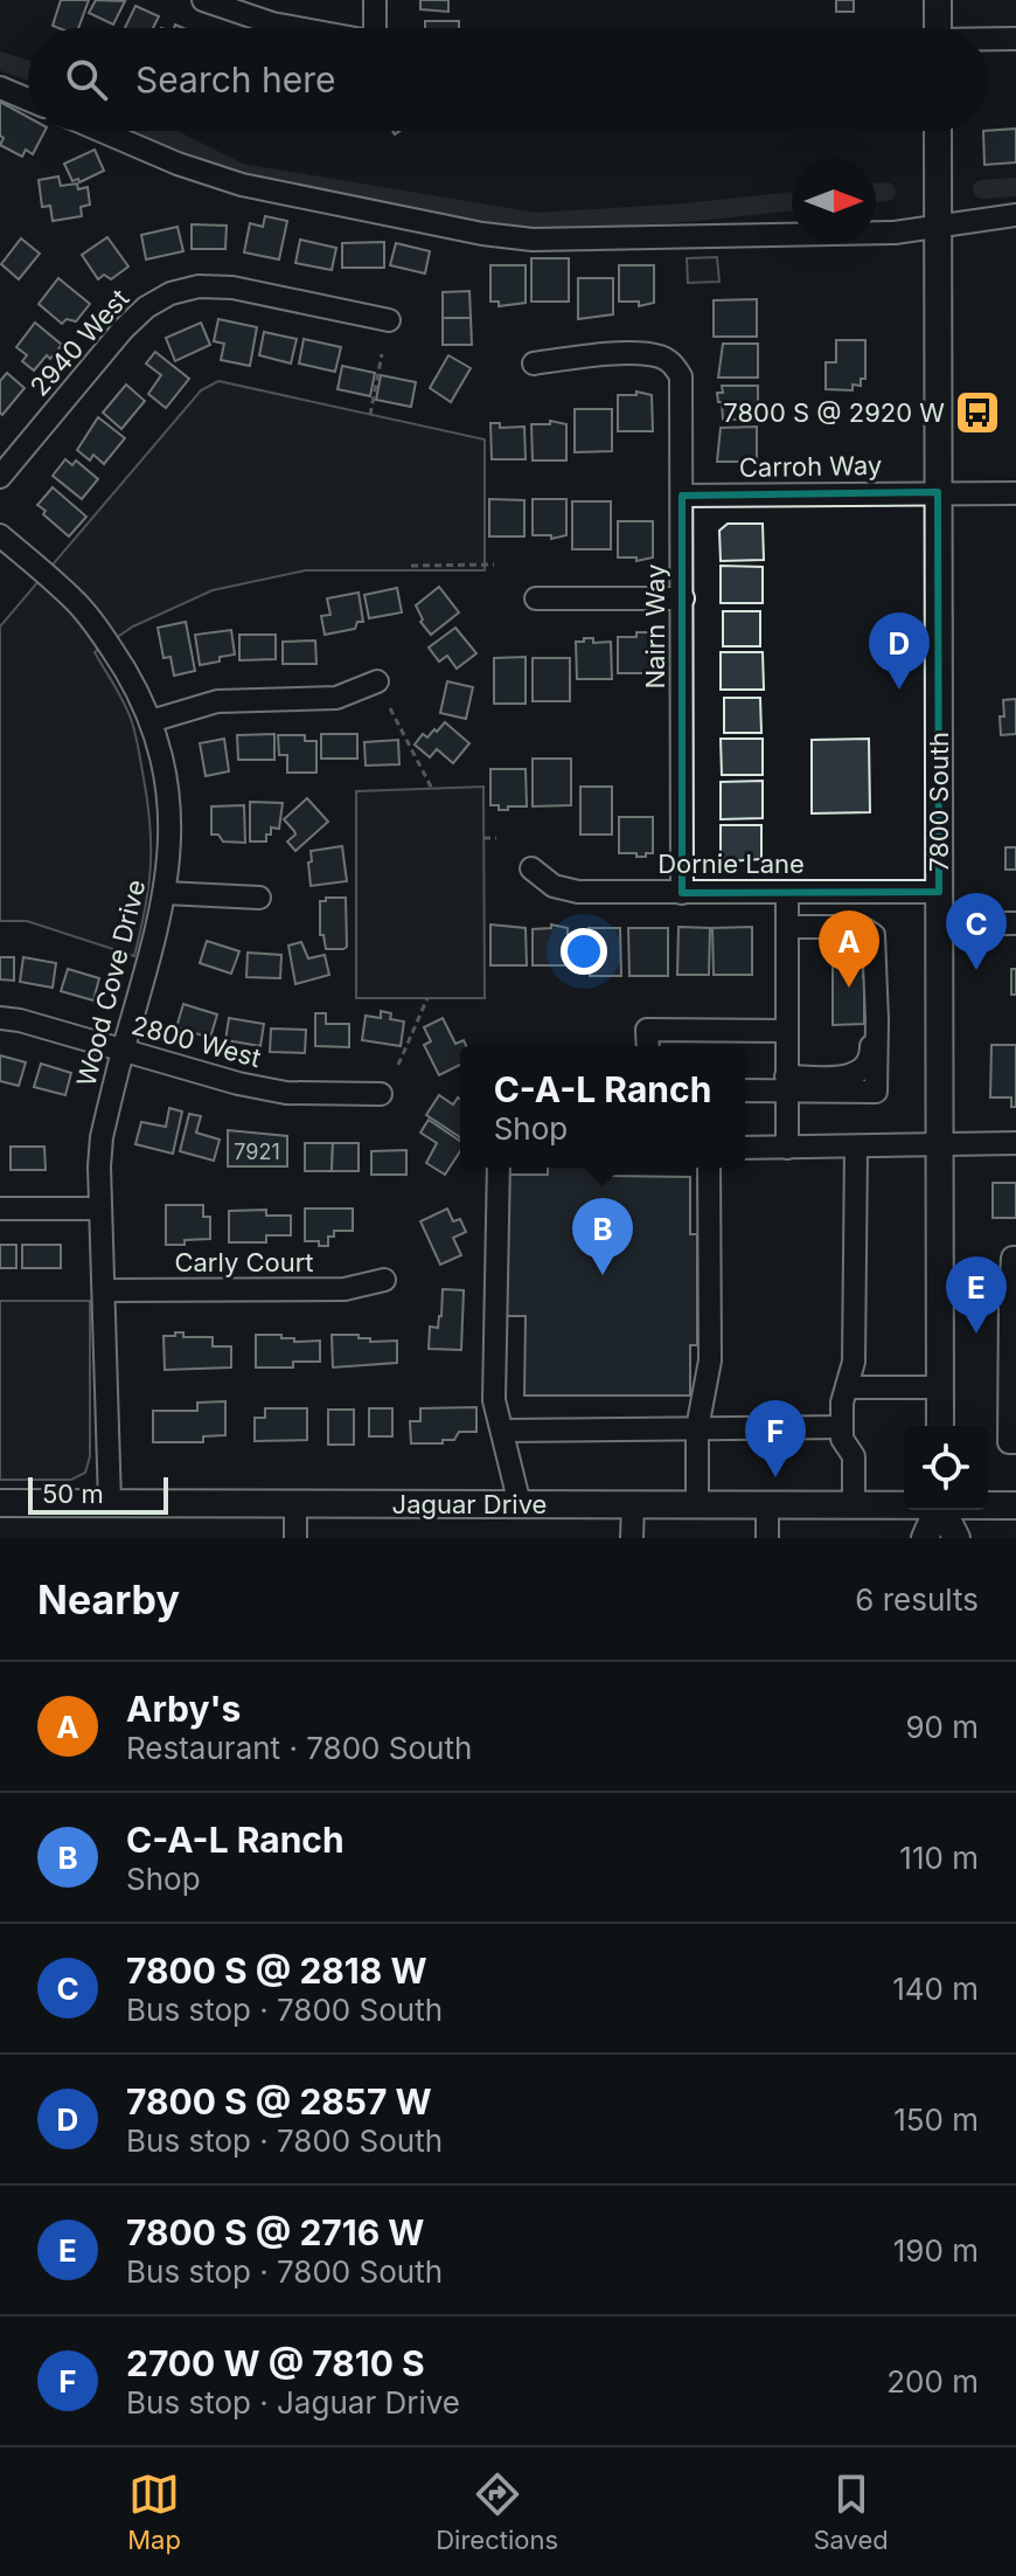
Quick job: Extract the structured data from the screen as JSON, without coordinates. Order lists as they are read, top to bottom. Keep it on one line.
{"streets":{"main road":["7800 South","Jaguar Drive"],"street":["2940 West","Carroh Way","Nairn Way","Dornie Lane","Wood Cove Drive","2800 West","Carly Court"]},"crossings":[["Carroh Way","Nairn Way"],["Carroh Way","7800 South"],["Nairn Way","Dornie Lane"],["7800 South","Dornie Lane"],["Wood Cove Drive","2800 West"],["Wood Cove Drive","Carly Court"],["Wood Cove Drive","Jaguar Drive"]],"places":{"bus stop":["7800 S @ 2920 W"]},"house_numbers":["7921"],"scale_bar":"50 m","north":"right","page":{"search":"Search here","pins":["D","C","A","B","E","F"],"popup":["C-A-L Ranch","Shop"],"scale":"50 m","heading":["Nearby","6 results"],"list":[{"mark":"A","name":"Arby's","note":"Restaurant · 7800 South","value":"90 m"},{"mark":"B","name":"C-A-L Ranch","note":"Shop","value":"110 m"},{"mark":"C","name":"7800 S @ 2818 W","note":"Bus stop · 7800 South","value":"140 m"},{"mark":"D","name":"7800 S @ 2857 W","note":"Bus stop · 7800 South","value":"150 m"},{"mark":"E","name":"7800 S @ 2716 W","note":"Bus stop · 7800 South","value":"190 m"},{"mark":"F","name":"2700 W @ 7810 S","note":"Bus stop · Jaguar Drive","value":"200 m"}],"nav":["Map","Directions","Saved"]}}
